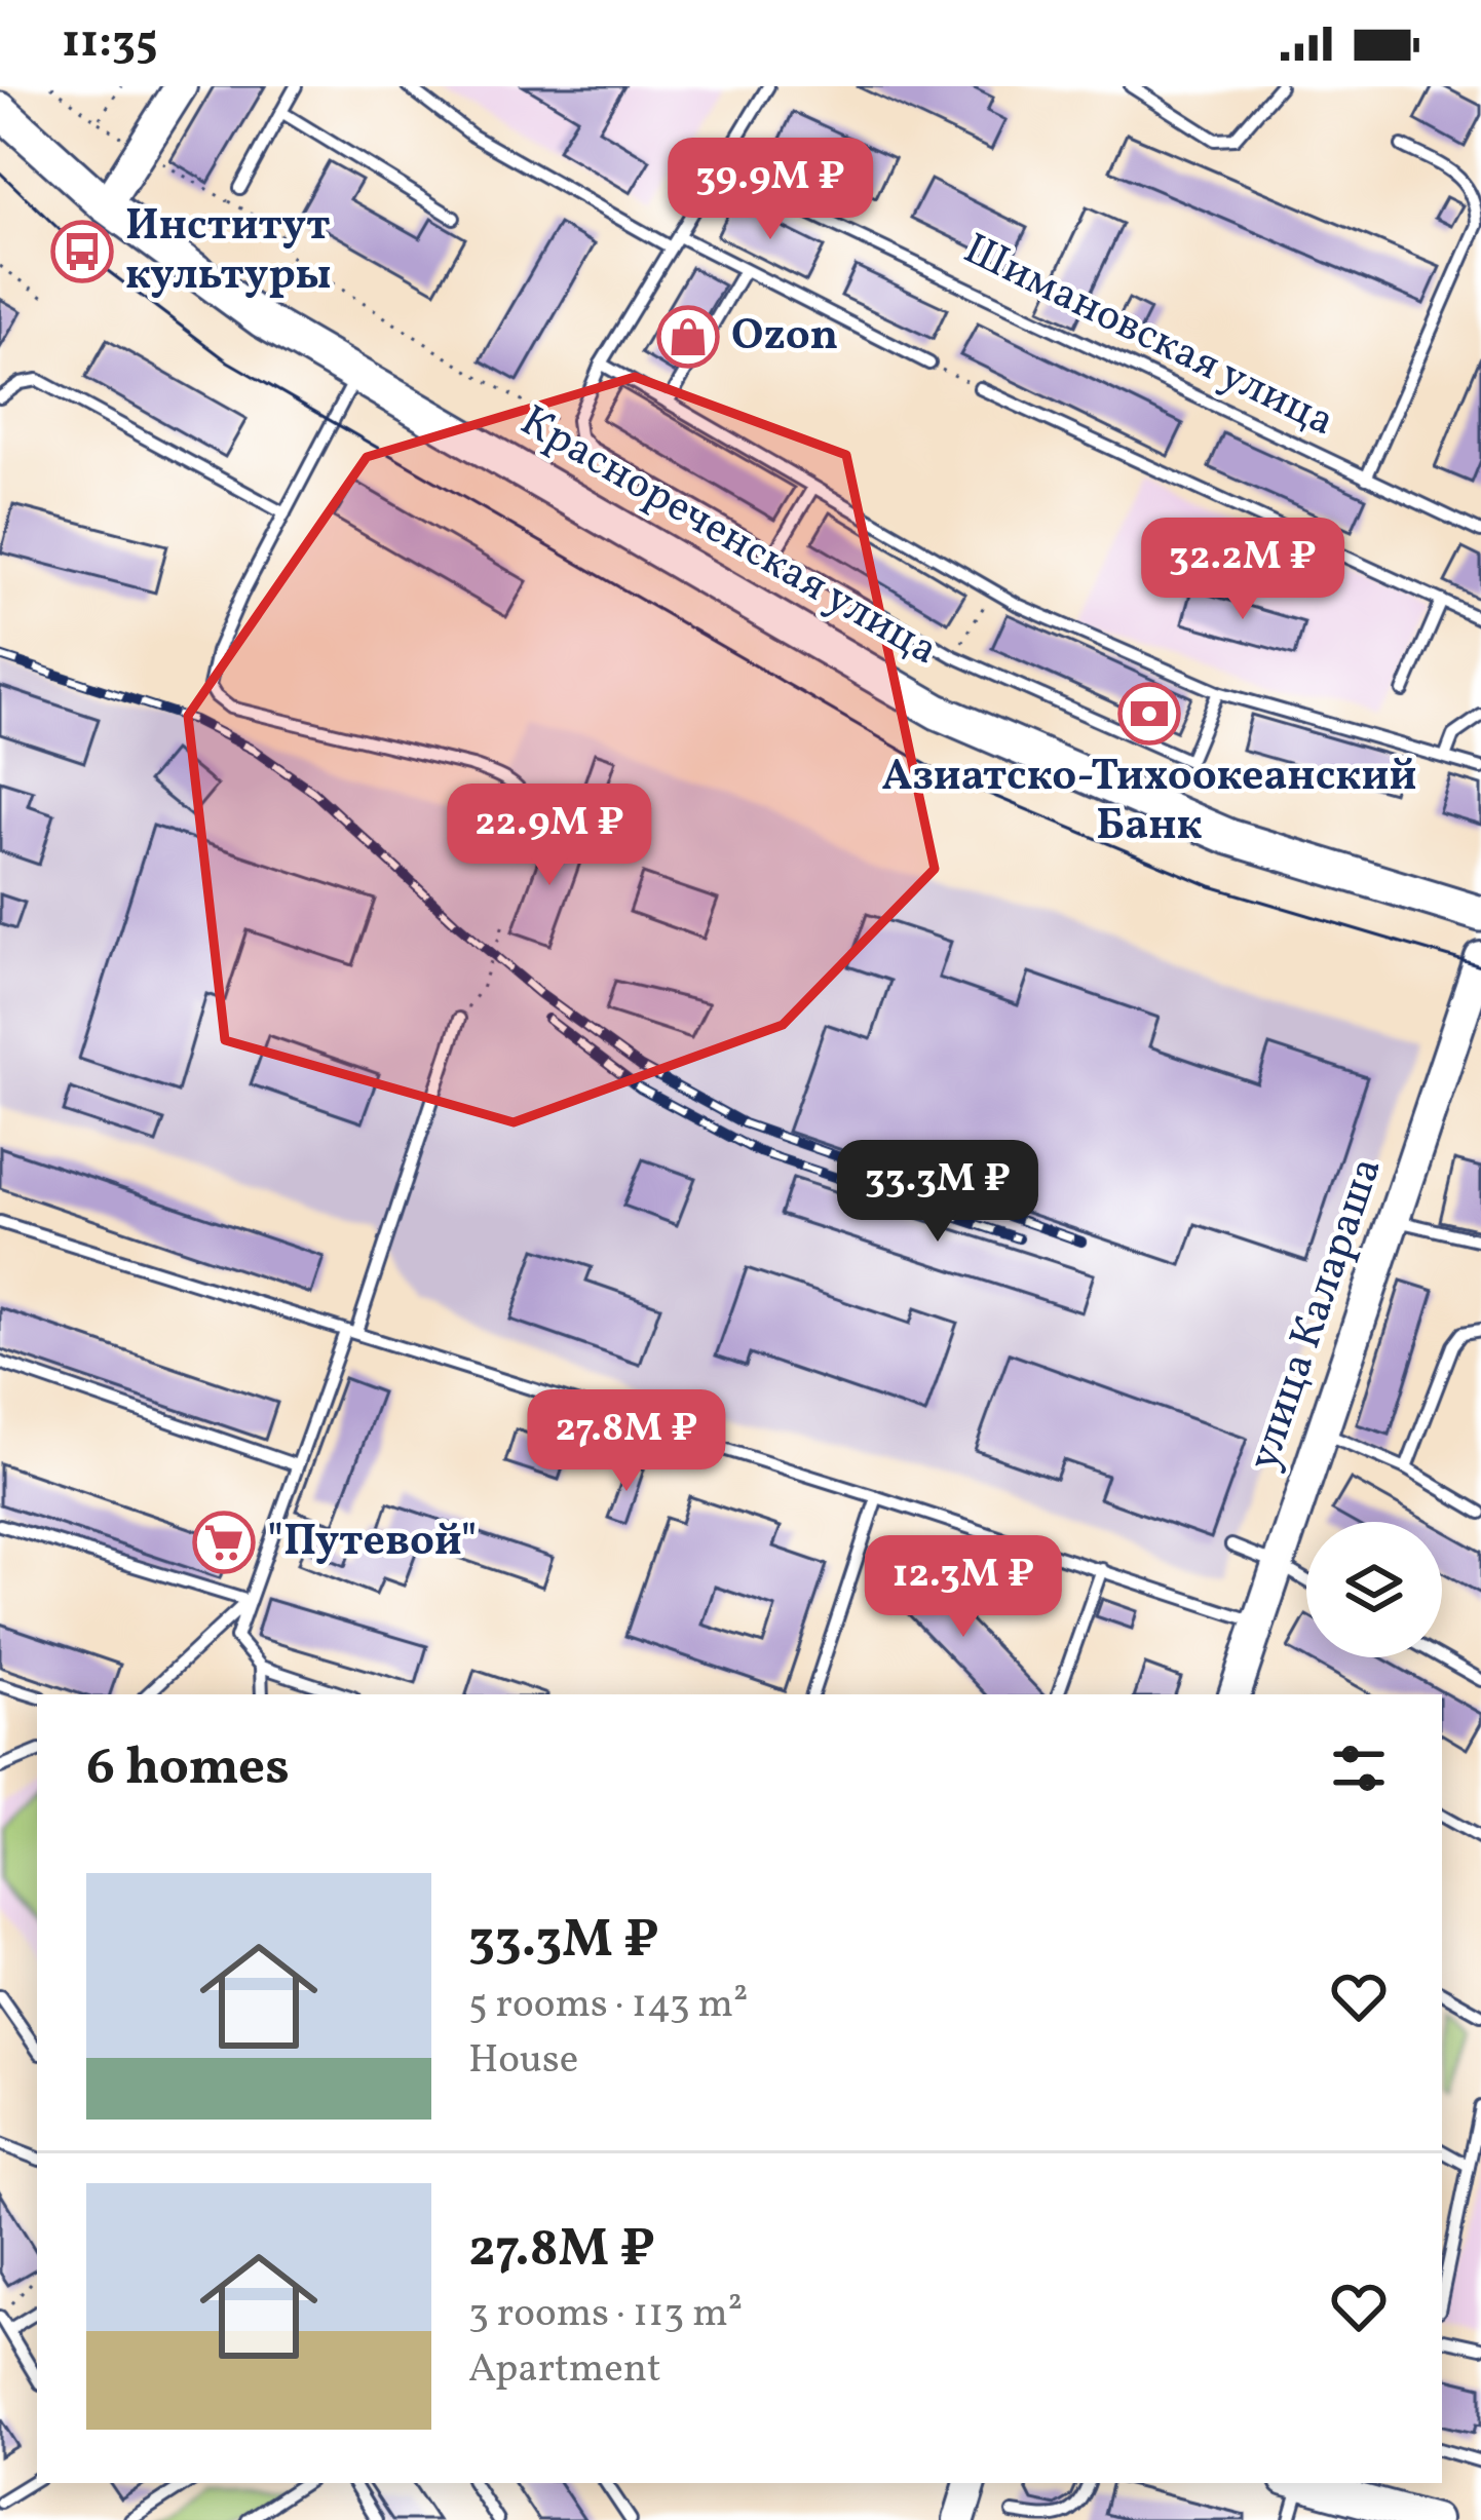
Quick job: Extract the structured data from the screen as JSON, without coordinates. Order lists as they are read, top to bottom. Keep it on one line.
{"streets":{"main road":["Краснореченская улица"],"street":["улица Калараша"],"lane":["Шимановская улица"]},"places":{"bus stop":["Институт культуры"],"shop":["Ozon"],"bank":["Азиатско-Тихоокеанский Банк"],"supermarket":["\"Путевой\""]},"page":{"status":"11:35","price":["39.9M ₽","32.2M ₽","22.9M ₽","33.3M ₽","27.8M ₽","12.3M ₽"],"heading":"6 homes","list":[{"name":"33.3M ₽","note":"5 rooms · 143 m² · House"},{"name":"27.8M ₽","note":"3 rooms · 113 m² · Apartment"}]}}
